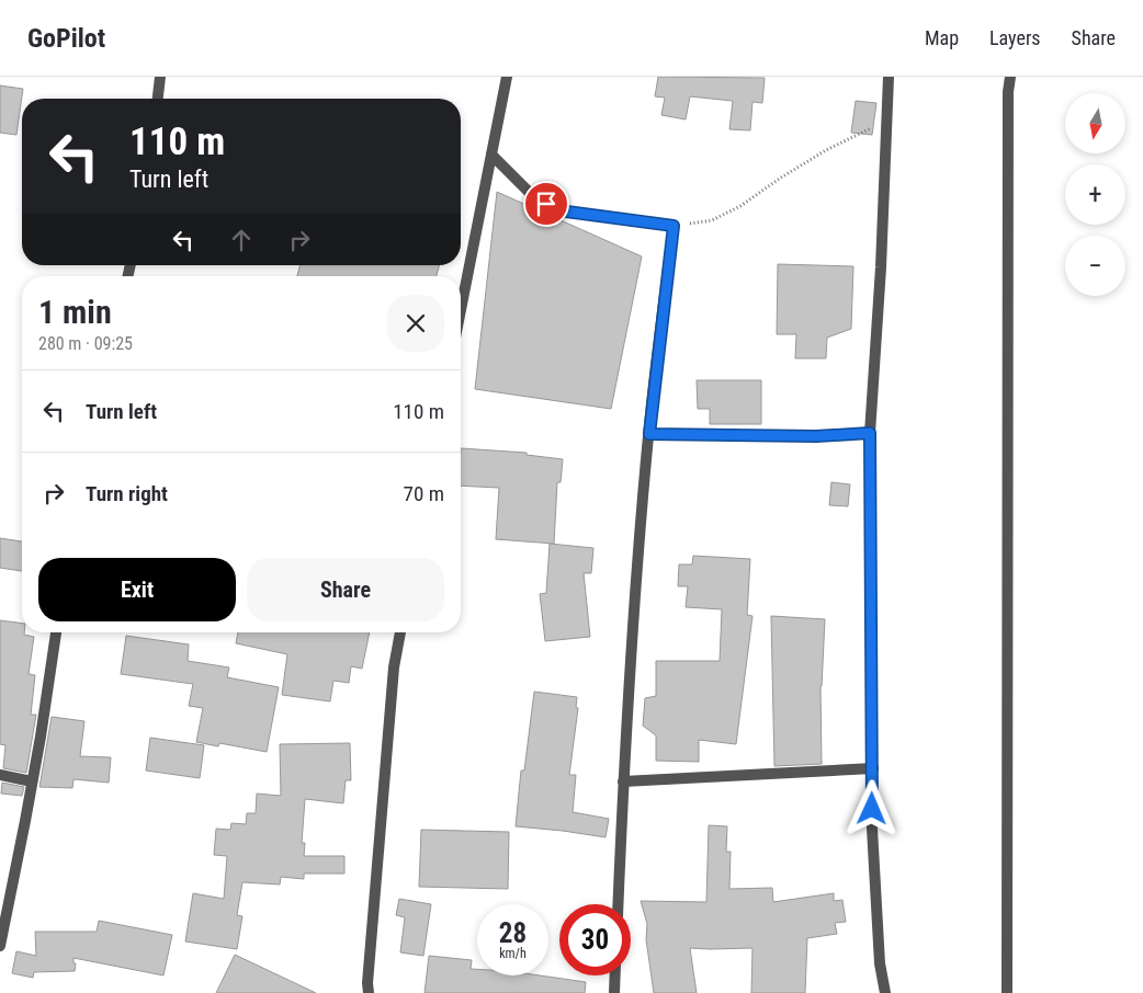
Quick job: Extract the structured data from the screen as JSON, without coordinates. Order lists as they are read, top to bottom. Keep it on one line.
{"north":"bottom","page":{"header":"GoPilot","nav":["Map","Layers","Share"],"map_buttons":["+","−"],"turn":["110 m","Turn left"],"heading":["1 min","280 m · 09:25"],"list":[{"name":"Turn left","value":"110 m"},{"name":"Turn right","value":"70 m"}],"buttons":["Exit","Share"],"speed":"28 km/h","limit":"30"}}
